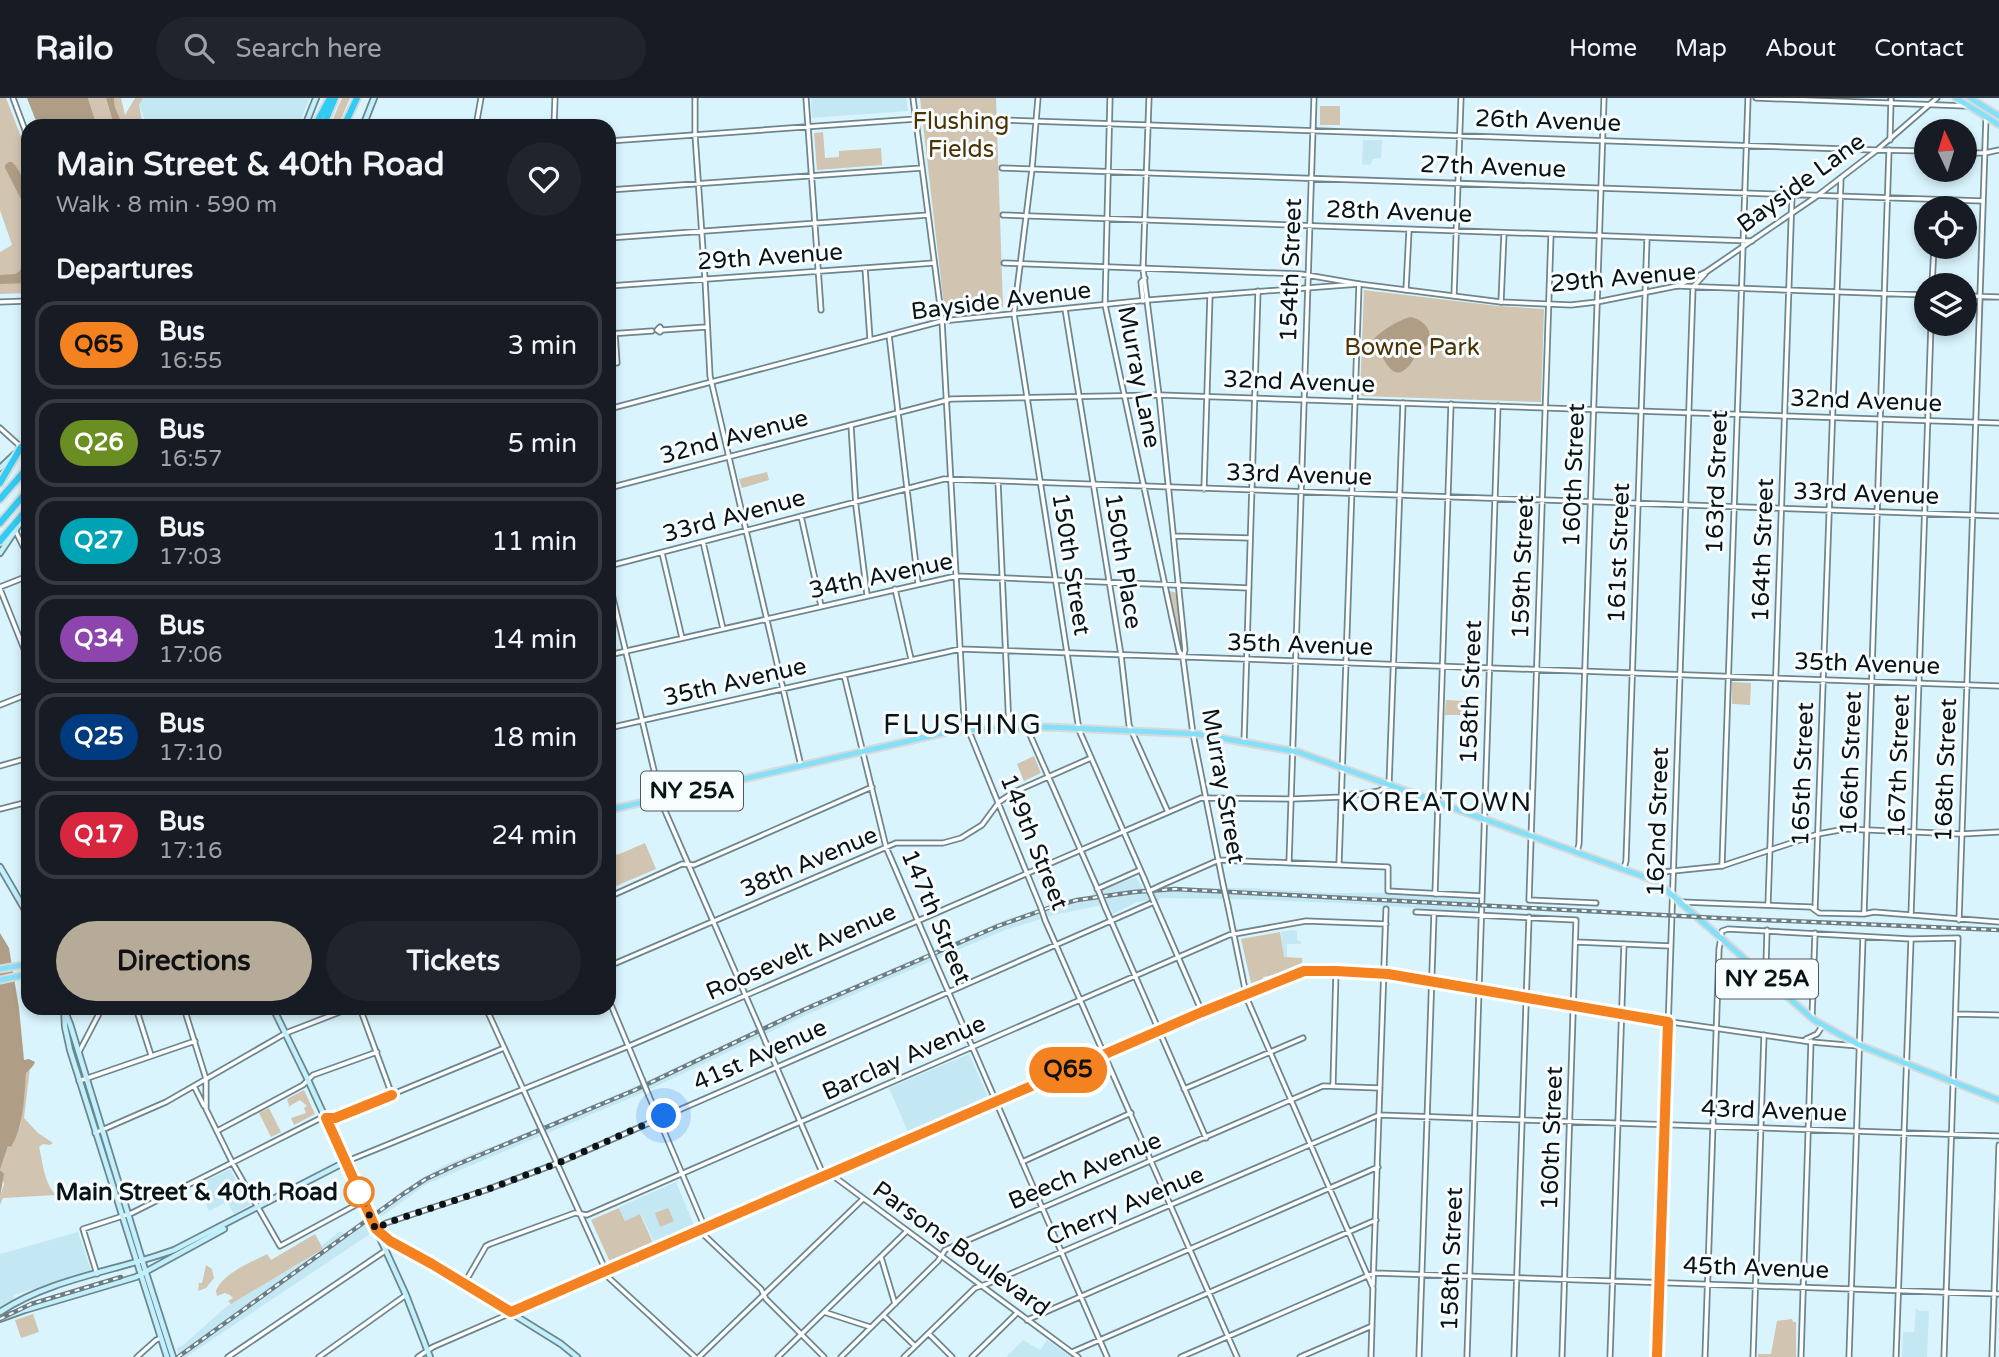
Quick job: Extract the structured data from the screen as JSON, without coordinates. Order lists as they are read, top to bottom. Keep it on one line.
{"streets":{"main road":["NY 25A","Roosevelt Avenue"],"street":["26th Avenue","27th Avenue","Bayside Lane","28th Avenue","29th Avenue","154th Street","Bayside Avenue","Murray Lane","32nd Avenue","33rd Avenue","160th Street","163rd Street","164th Street","161st Street","150th Place","150th Street","159th Street","34th Avenue","35th Avenue","158th Street","166th Street","167th Street","168th Street","165th Street","Murray Street","162nd Street","149th Street","38th Avenue","147th Street","41st Avenue","Barclay Avenue","43rd Avenue","Beech Avenue","Cherry Avenue","Parsons Boulevard","45th Avenue"]},"crossings":[["26th Avenue","Bayside Lane"],["26th Avenue","154th Street"],["26th Avenue","Murray Lane"],["26th Avenue","160th Street"],["26th Avenue","163rd Street"],["26th Avenue","150th Street"],["26th Avenue","166th Street"],["26th Avenue","Murray Street"],["27th Avenue","Bayside Lane"],["27th Avenue","154th Street"],["27th Avenue","Murray Lane"],["27th Avenue","160th Street"],["27th Avenue","163rd Street"],["27th Avenue","164th Street"],["27th Avenue","150th Street"],["27th Avenue","166th Street"],["27th Avenue","168th Street"],["27th Avenue","165th Street"],["27th Avenue","Murray Street"],["Bayside Lane","28th Avenue"],["Bayside Lane","29th Avenue"],["Bayside Lane","163rd Street"],["Bayside Lane","164th Street"],["Bayside Lane","165th Street"],["28th Avenue","154th Street"],["28th Avenue","Murray Lane"],["28th Avenue","160th Street"],["28th Avenue","163rd Street"],["28th Avenue","161st Street"],["28th Avenue","150th Street"],["28th Avenue","159th Street"],["28th Avenue","Murray Street"],["29th Avenue","Bayside Avenue"],["29th Avenue","160th Street"],["29th Avenue","163rd Street"],["29th Avenue","164th Street"],["29th Avenue","161st Street"],["29th Avenue","159th Street"],["29th Avenue","166th Street"],["29th Avenue","165th Street"],["29th Avenue","162nd Street"],["29th Avenue","149th Street"],["154th Street","Bayside Avenue"],["154th Street","32nd Avenue"],["154th Street","33rd Avenue"],["154th Street","35th Avenue"],["154th Street","NY 25A"],["154th Street","Roosevelt Avenue"],["Bayside Avenue","Murray Lane"],["Bayside Avenue","150th Place"],["Bayside Avenue","150th Street"],["Bayside Avenue","Murray Street"],["Bayside Avenue","149th Street"],["Murray Lane","32nd Avenue"],["Murray Lane","33rd Avenue"],["Murray Lane","34th Avenue"],["Murray Lane","35th Avenue"],["Murray Lane","Murray Street"],["32nd Avenue","160th Street"],["32nd Avenue","163rd Street"],["32nd Avenue","164th Street"],["32nd Avenue","161st Street"],["32nd Avenue","150th Place"],["32nd Avenue","150th Street"],["32nd Avenue","159th Street"],["32nd Avenue","158th Street"],["32nd Avenue","166th Street"],["32nd Avenue","167th Street"],["32nd Avenue","168th Street"],["32nd Avenue","165th Street"],["32nd Avenue","Murray Street"],["32nd Avenue","162nd Street"],["32nd Avenue","149th Street"],["33rd Avenue","160th Street"],["33rd Avenue","163rd Street"],["33rd Avenue","164th Street"],["33rd Avenue","161st Street"],["33rd Avenue","150th Place"],["33rd Avenue","150th Street"],["33rd Avenue","159th Street"],["33rd Avenue","158th Street"],["33rd Avenue","166th Street"],["33rd Avenue","167th Street"],["33rd Avenue","168th Street"],["33rd Avenue","165th Street"],["33rd Avenue","Murray Street"],["33rd Avenue","162nd Street"],["33rd Avenue","149th Street"],["160th Street","35th Avenue"],["160th Street","NY 25A"],["160th Street","43rd Avenue"],["160th Street","45th Avenue"],["163rd Street","35th Avenue"],["164th Street","35th Avenue"],["161st Street","35th Avenue"],["161st Street","NY 25A"],["150th Place","34th Avenue"],["150th Place","35th Avenue"],["150th Place","NY 25A"],["150th Place","Roosevelt Avenue"],["150th Street","34th Avenue"],["150th Street","35th Avenue"],["150th Street","NY 25A"],["150th Street","38th Avenue"],["150th Street","Roosevelt Avenue"],["150th Street","41st Avenue"],["150th Street","Barclay Avenue"],["159th Street","35th Avenue"],["159th Street","NY 25A"],["34th Avenue","Murray Street"],["34th Avenue","149th Street"],["34th Avenue","Parsons Boulevard"],["35th Avenue","158th Street"],["35th Avenue","166th Street"],["35th Avenue","167th Street"],["35th Avenue","168th Street"],["35th Avenue","165th Street"],["35th Avenue","Murray Street"],["35th Avenue","162nd Street"],["35th Avenue","149th Street"],["35th Avenue","147th Street"],["35th Avenue","Parsons Boulevard"],["158th Street","NY 25A"],["158th Street","43rd Avenue"],["158th Street","45th Avenue"],["Murray Street","NY 25A"],["Murray Street","Roosevelt Avenue"],["Murray Street","Barclay Avenue"],["Murray Street","Beech Avenue"],["Murray Street","Cherry Avenue"],["NY 25A","162nd Street"],["NY 25A","149th Street"],["NY 25A","147th Street"],["NY 25A","Roosevelt Avenue"],["NY 25A","Parsons Boulevard"],["162nd Street","43rd Avenue"],["162nd Street","45th Avenue"],["149th Street","38th Avenue"],["149th Street","Roosevelt Avenue"],["149th Street","41st Avenue"],["149th Street","Barclay Avenue"],["149th Street","Beech Avenue"],["149th Street","Cherry Avenue"],["38th Avenue","147th Street"],["38th Avenue","Parsons Boulevard"],["147th Street","Roosevelt Avenue"],["147th Street","41st Avenue"],["147th Street","Barclay Avenue"],["147th Street","Beech Avenue"],["147th Street","Cherry Avenue"],["Roosevelt Avenue","Parsons Boulevard"],["41st Avenue","Parsons Boulevard"],["Barclay Avenue","Parsons Boulevard"],["43rd Avenue","Cherry Avenue"],["Beech Avenue","Parsons Boulevard"],["Cherry Avenue","Parsons Boulevard"]],"districts":["FLUSHING","KOREATOWN"],"parks":["Flushing Fields","Bowne Park"],"places":["Main Street & 40th Road"],"lines":["bus line Q65"],"north":"top","page":{"header":"Railo","search":"Search here","nav":["Home","Map","About","Contact"],"on_map":"Q65","heading":[["Main Street & 40th Road","Walk · 8 min · 590 m"],"Departures"],"list":[{"mark":"Q65","name":"Bus","note":"16:55","value":"3 min"},{"mark":"Q26","name":"Bus","note":"16:57","value":"5 min"},{"mark":"Q27","name":"Bus","note":"17:03","value":"11 min"},{"mark":"Q34","name":"Bus","note":"17:06","value":"14 min"},{"mark":"Q25","name":"Bus","note":"17:10","value":"18 min"},{"mark":"Q17","name":"Bus","note":"17:16","value":"24 min"}],"buttons":["Directions","Tickets"]}}
